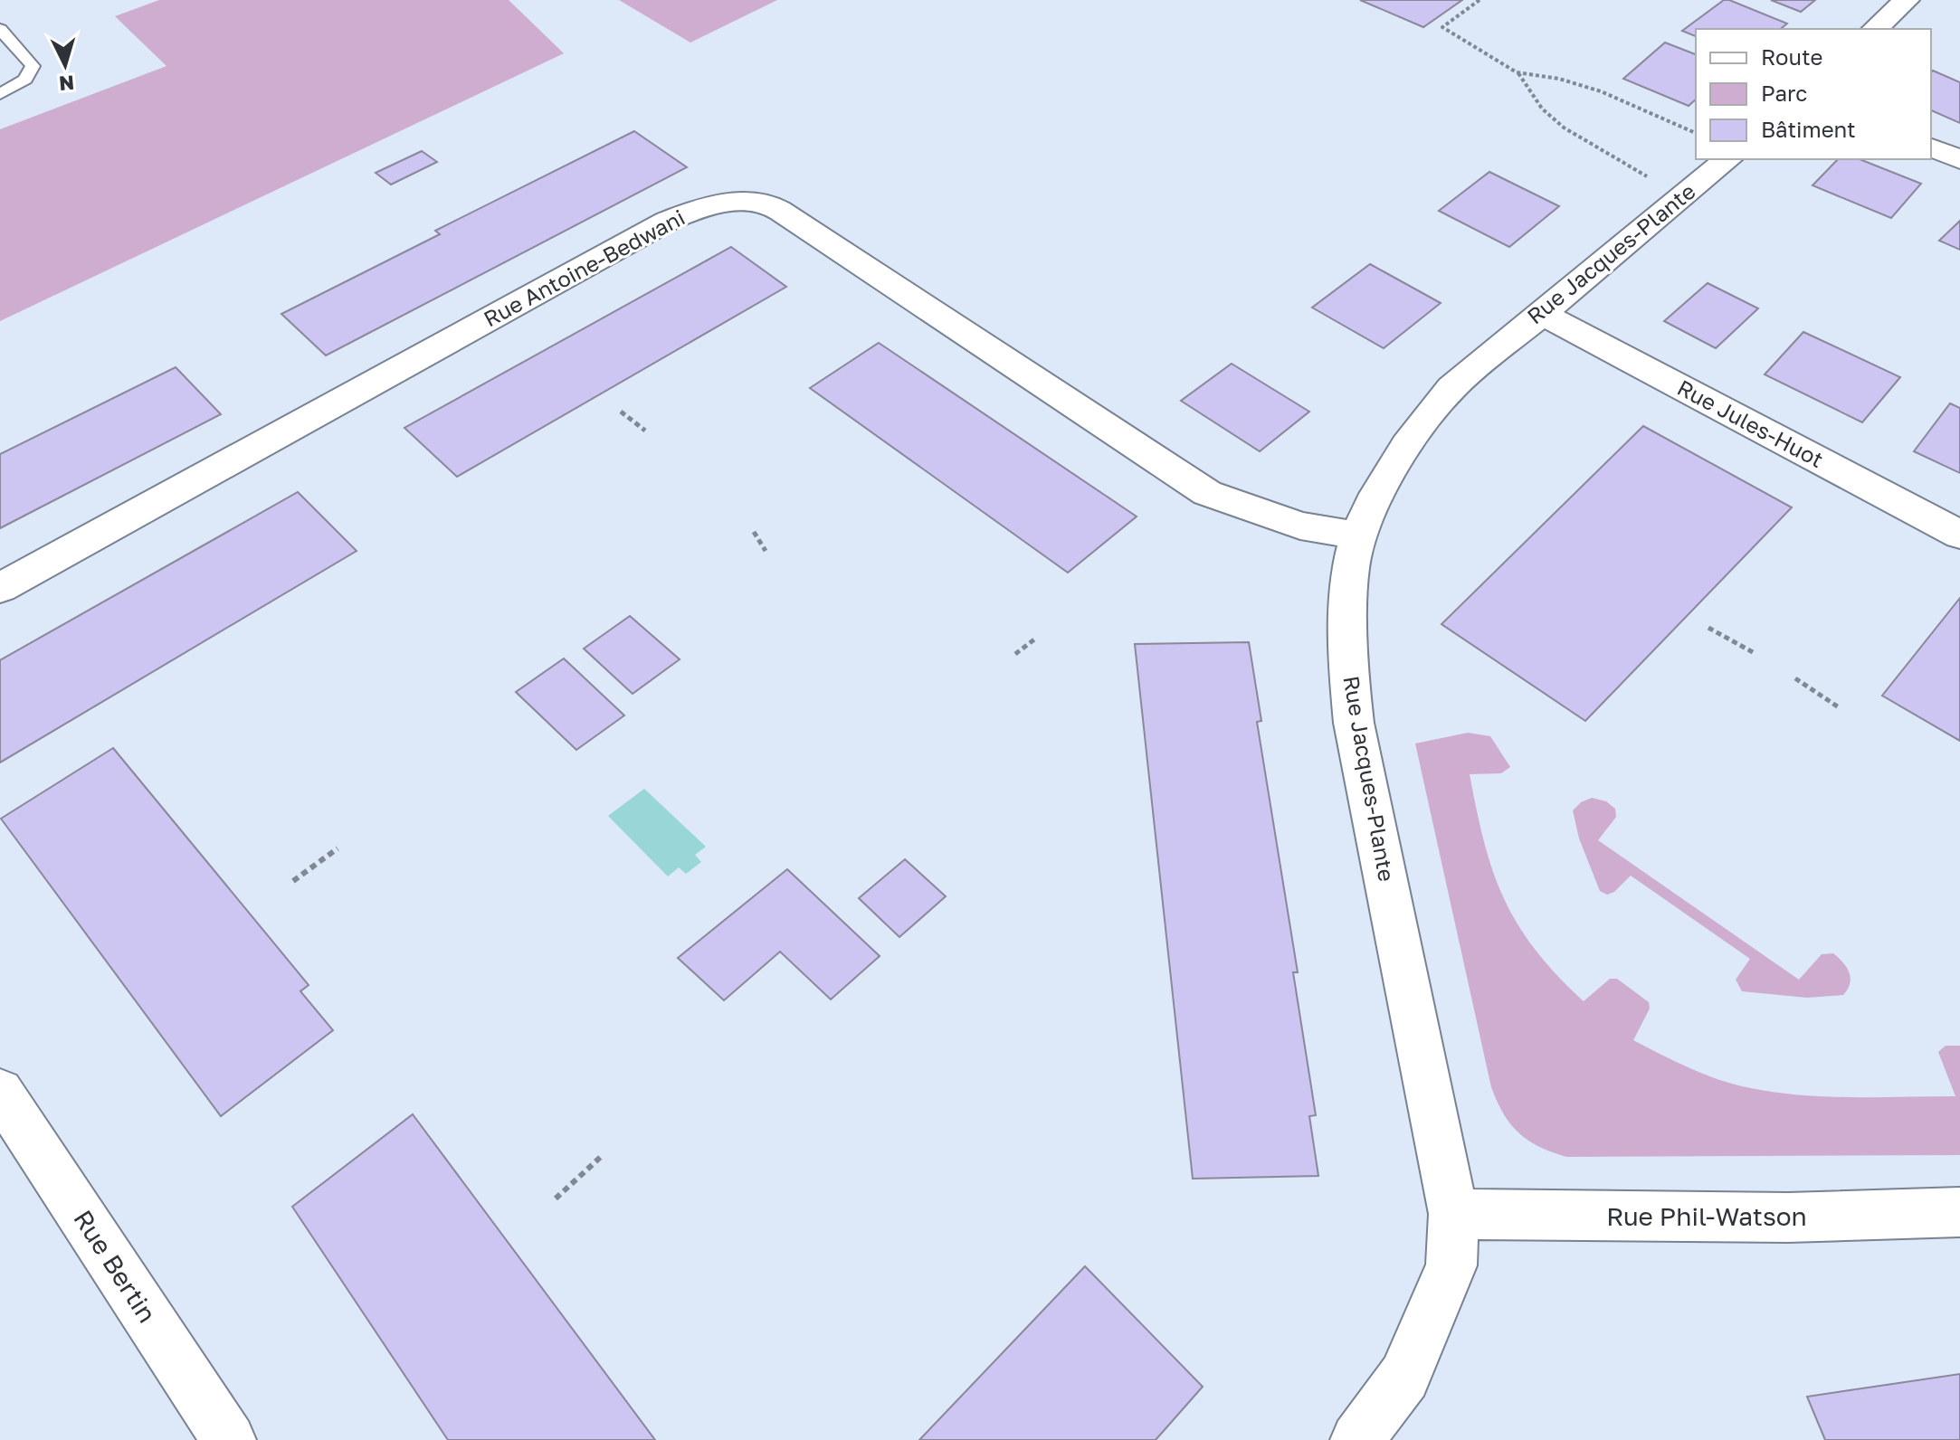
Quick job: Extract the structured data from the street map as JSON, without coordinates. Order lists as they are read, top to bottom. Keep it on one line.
{"streets":{"street":["Rue Jacques-Plante","Rue Antoine-Bedwani","Rue Jules-Huot","Rue Phil-Watson","Rue Bertin"]},"crossings":[["Rue Jacques-Plante","Rue Antoine-Bedwani"],["Rue Jacques-Plante","Rue Jules-Huot"],["Rue Jacques-Plante","Rue Phil-Watson"]],"legend":["Route","Parc","Bâtiment"],"north":"bottom"}
